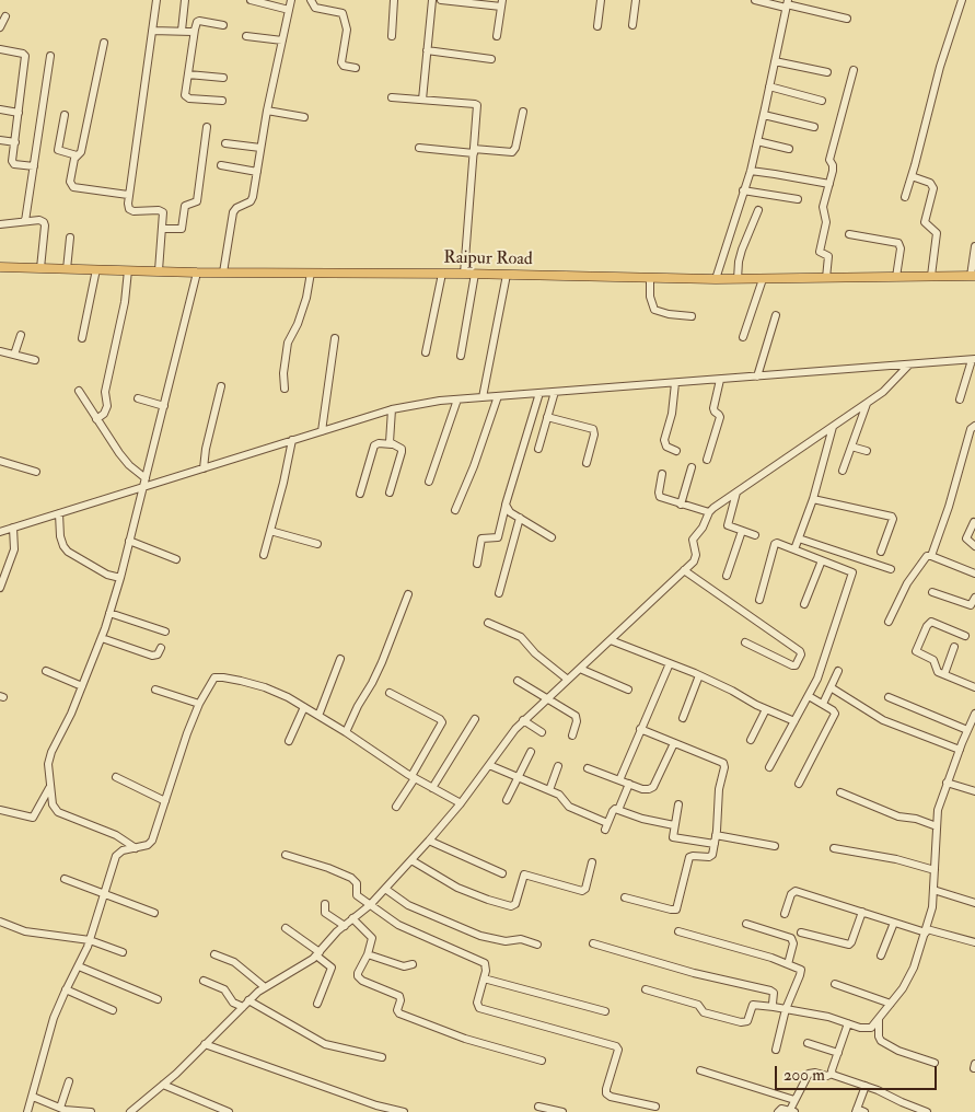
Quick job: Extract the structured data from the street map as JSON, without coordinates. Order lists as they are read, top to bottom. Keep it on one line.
{"streets":{"main road":["Raipur Road"]},"scale_bar":"200 m"}
